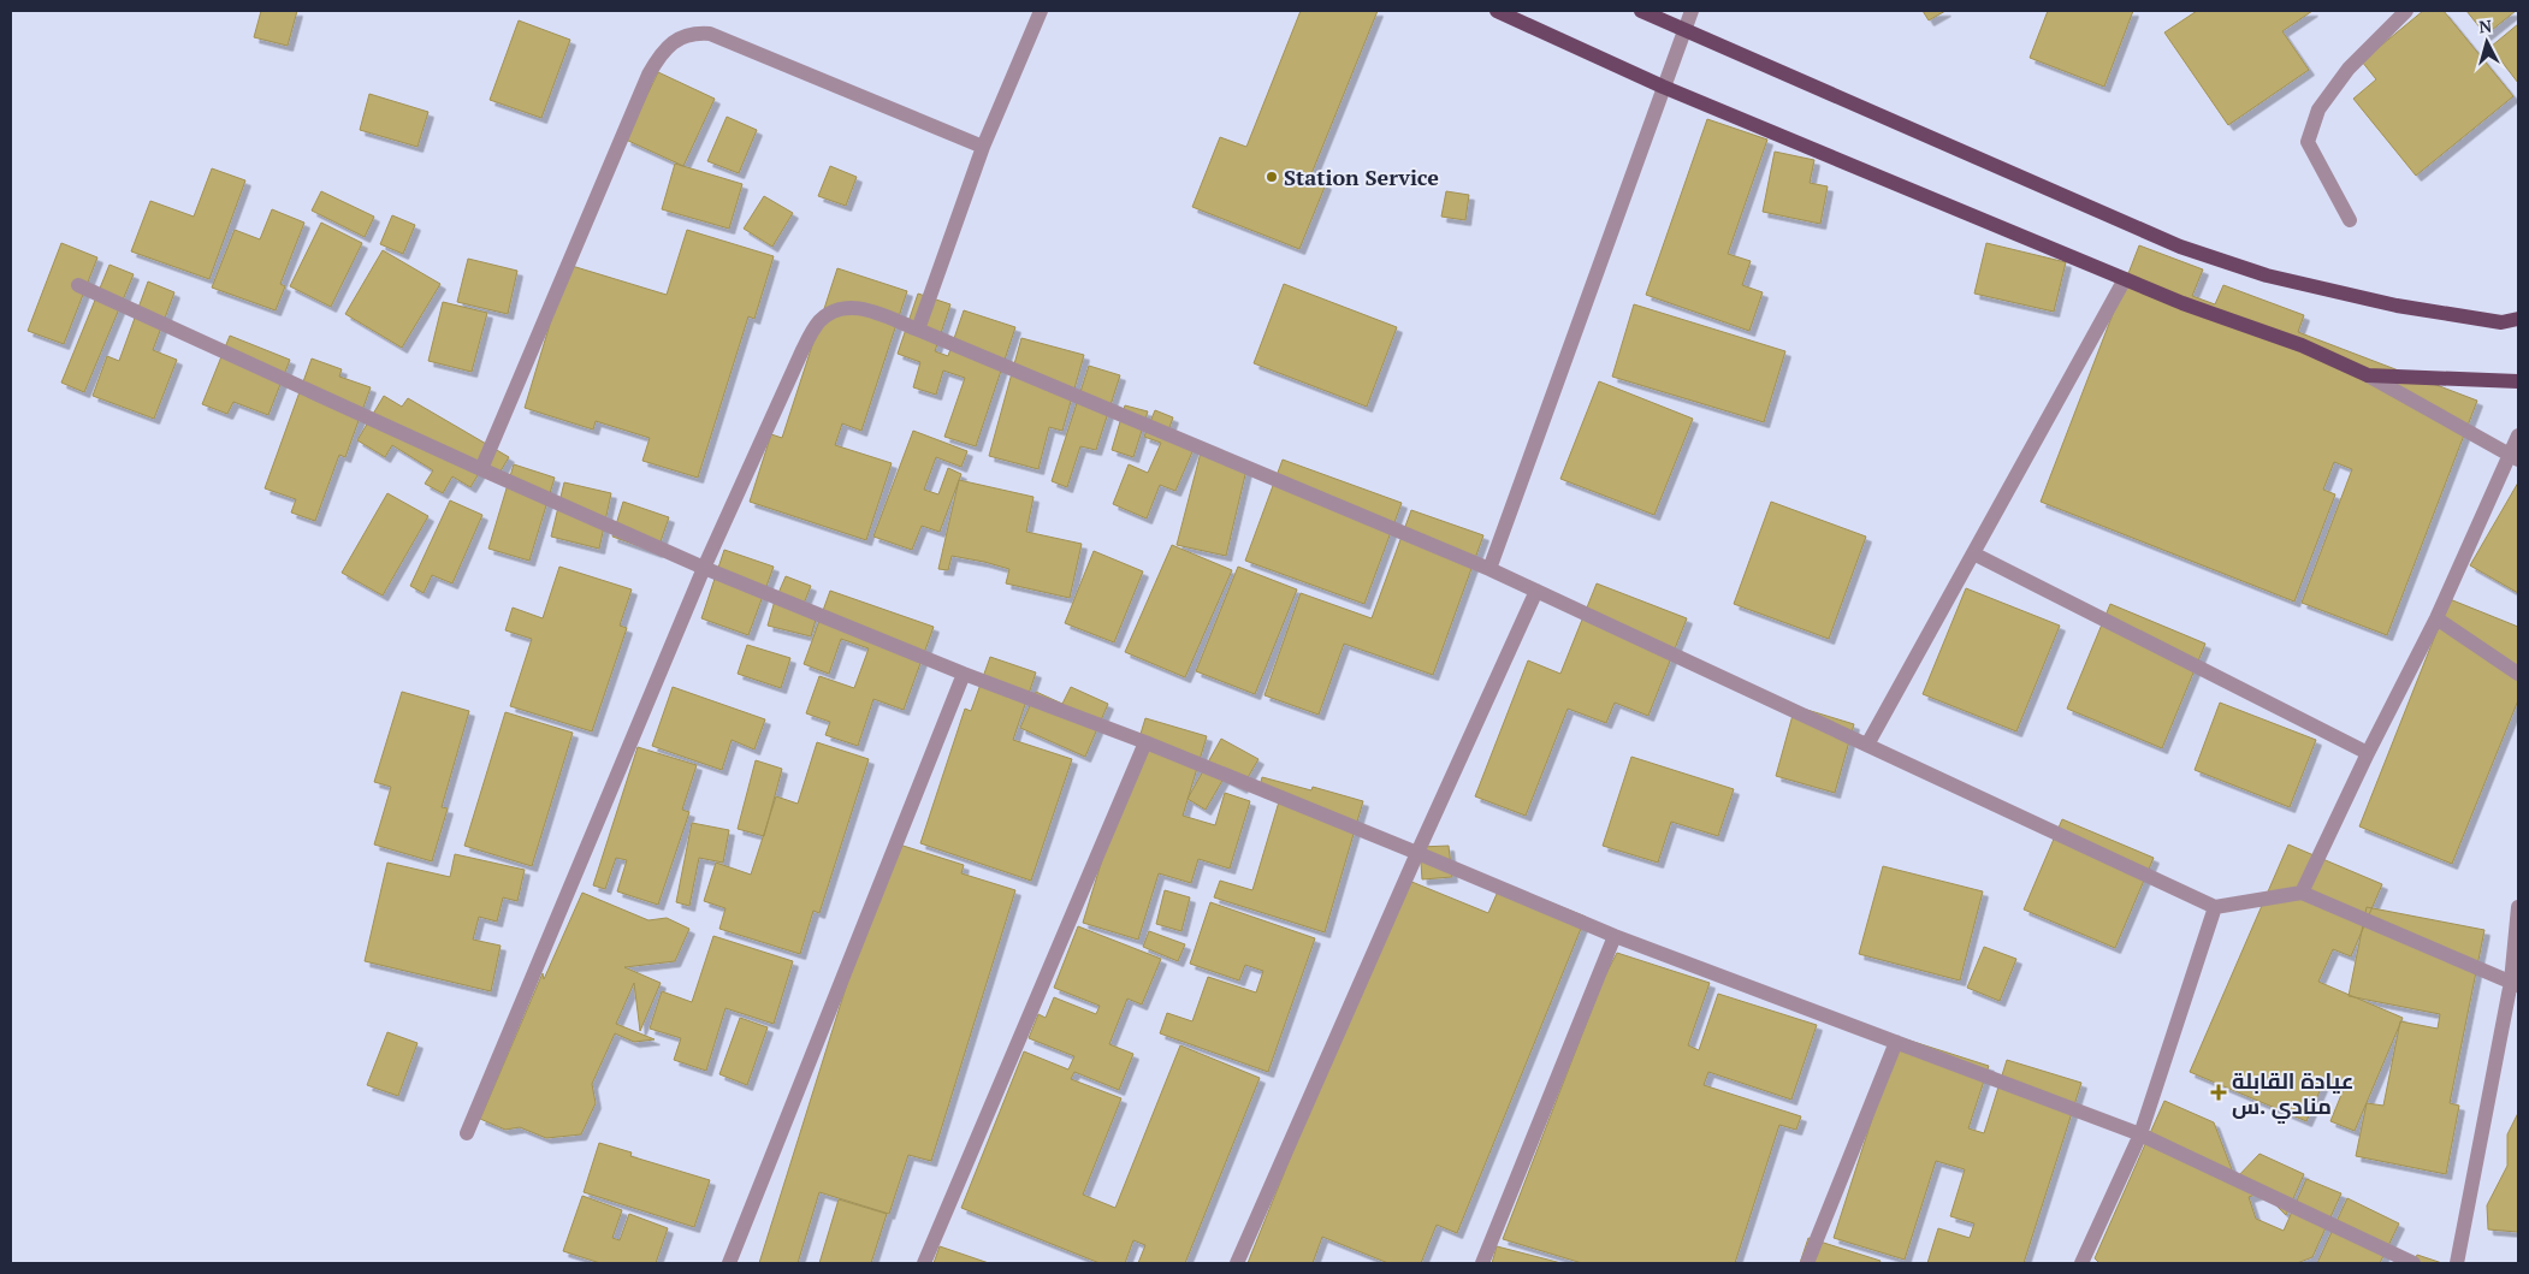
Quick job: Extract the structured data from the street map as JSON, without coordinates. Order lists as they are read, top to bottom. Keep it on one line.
{"places":{"other":["Station Service"],"health":["عيادة القابلة منادي .س"]},"north":"top"}
